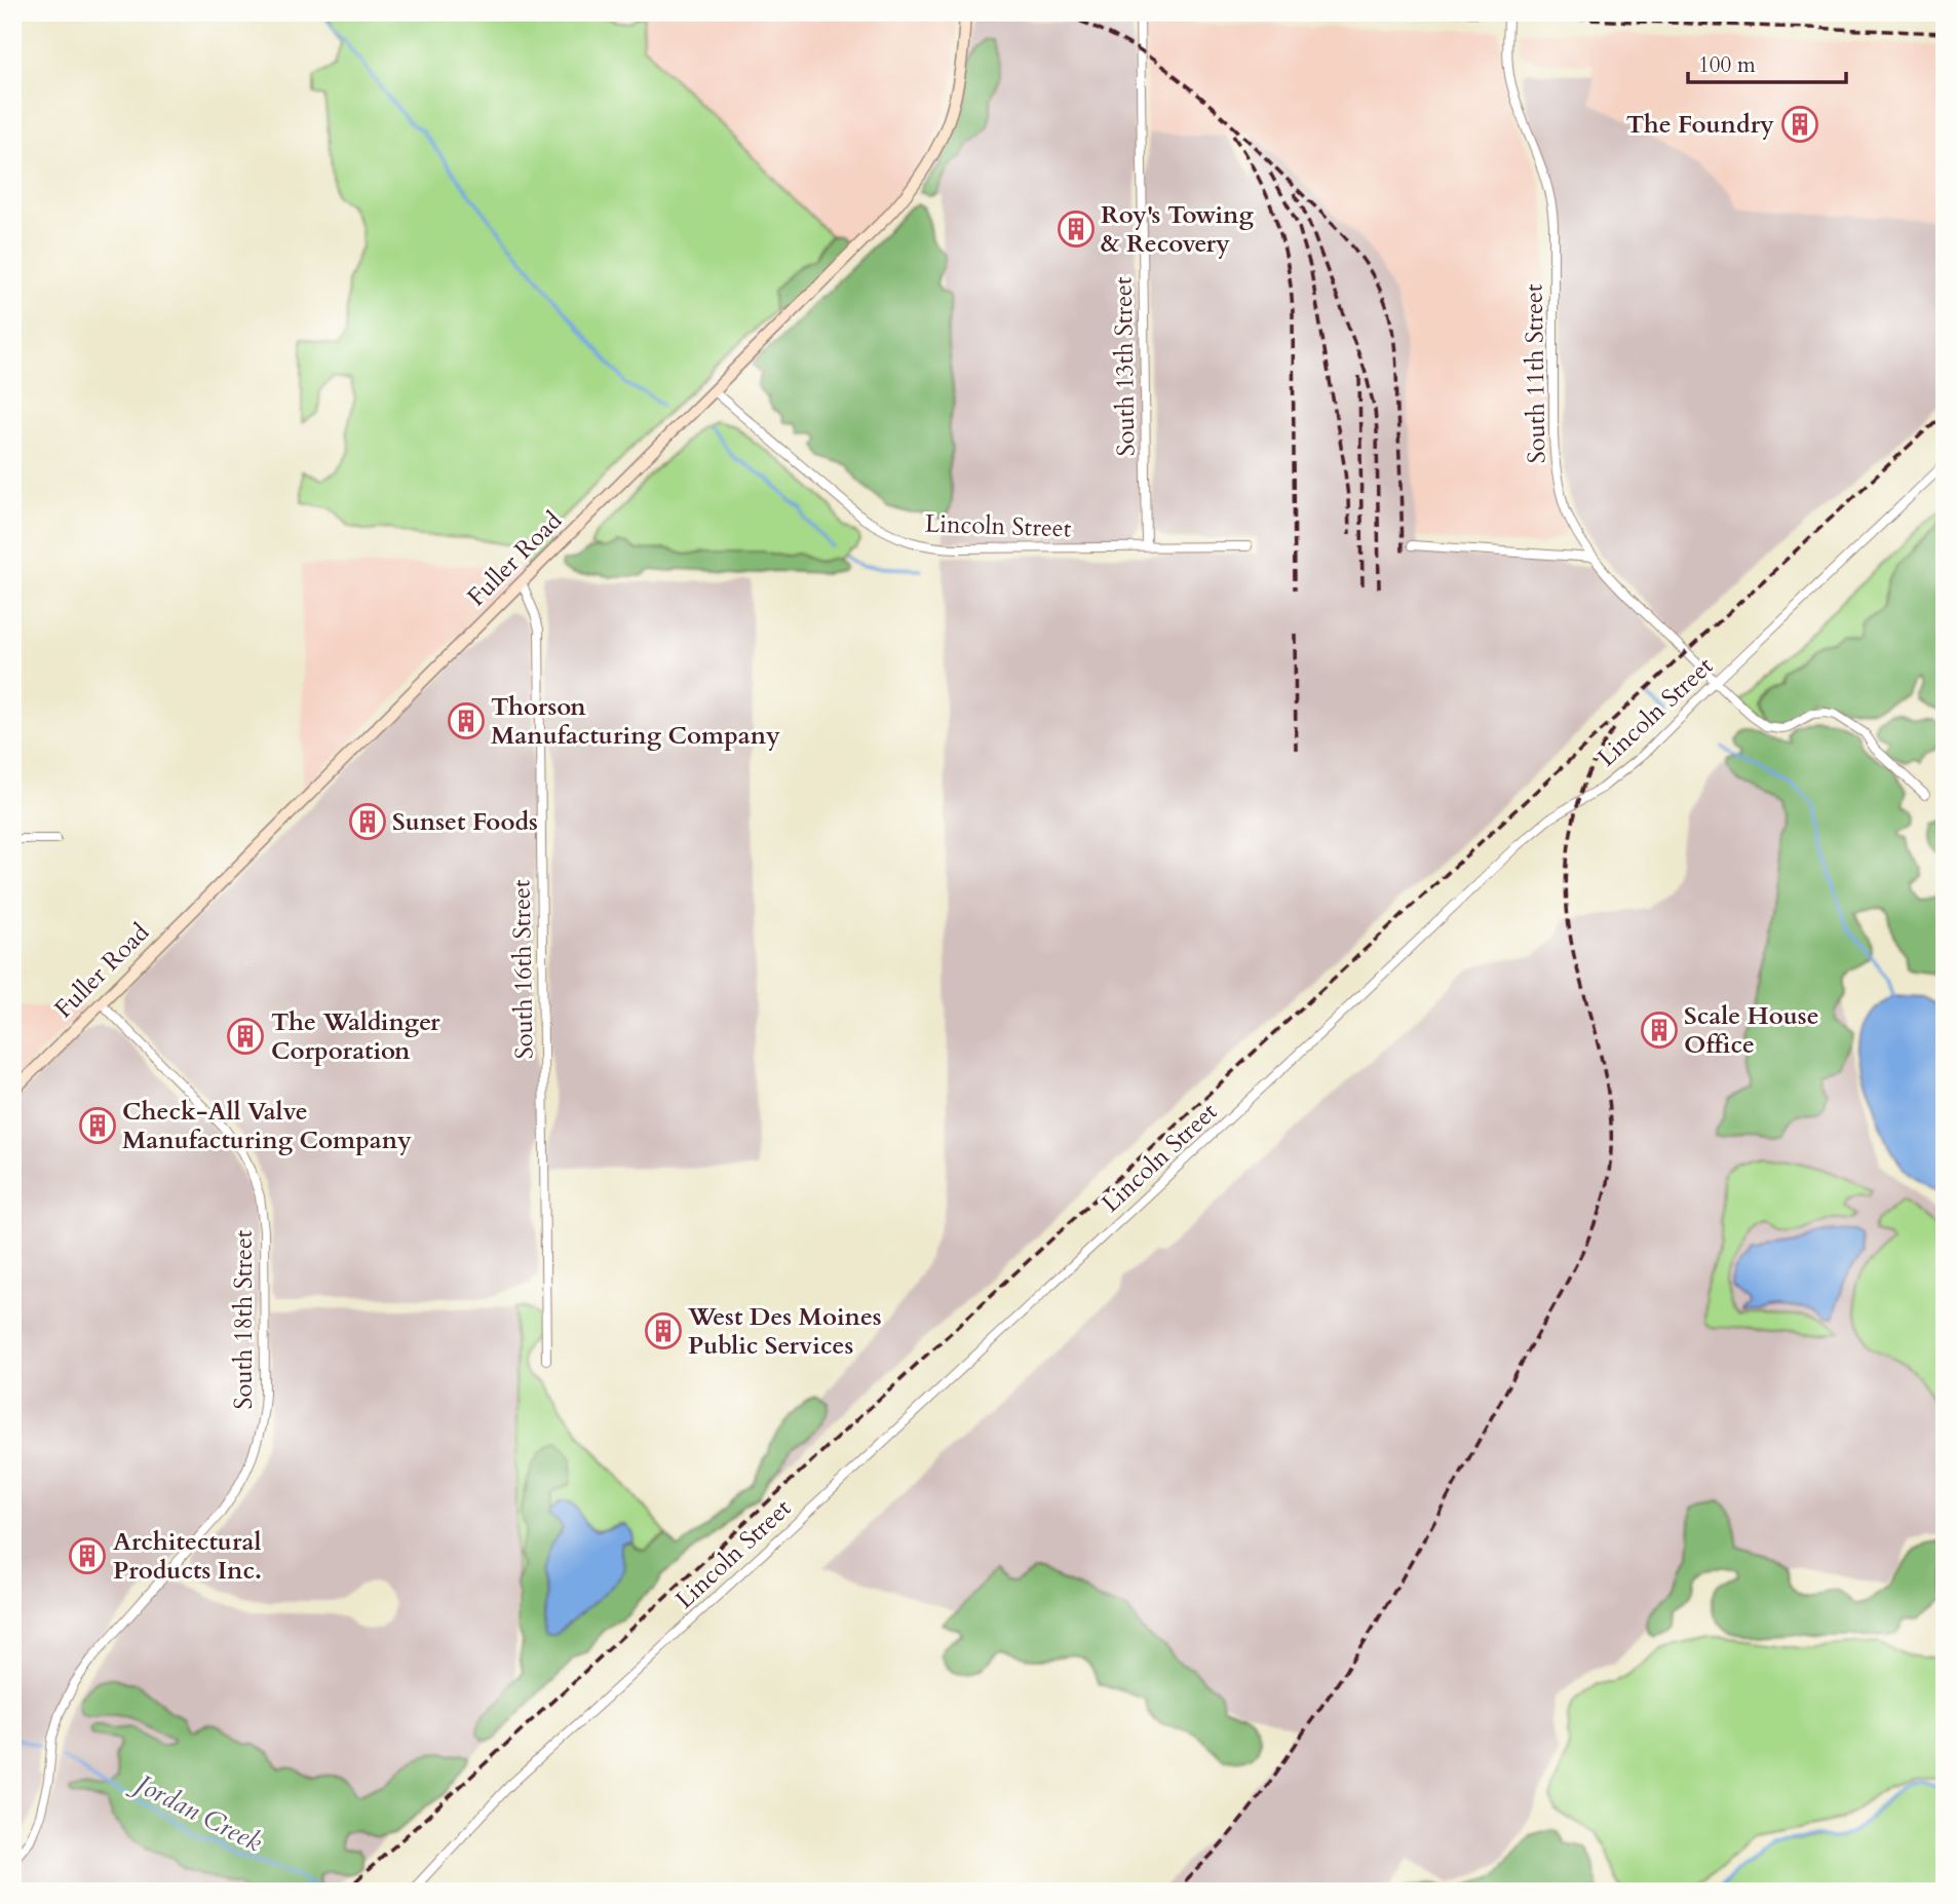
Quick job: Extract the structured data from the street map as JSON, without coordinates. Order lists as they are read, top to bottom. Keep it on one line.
{"streets":{"street":["South 13th Street","South 11th Street","Lincoln Street","Fuller Road","South 16th Street","South 18th Street"]},"crossings":[["South 13th Street","Lincoln Street"],["South 11th Street","Lincoln Street"],["Lincoln Street","Fuller Road"],["Fuller Road","South 16th Street"],["Fuller Road","South 18th Street"]],"water":["Jordan Creek"],"places":{"building":["The Foundry","Roy's Towing & Recovery","Thorson Manufacturing Company","Sunset Foods","Scale House Office","The Waldinger Corporation","Check-All Valve Manufacturing Company","West Des Moines Public Services","Architectural Products Inc."]},"scale_bar":"100 m"}
